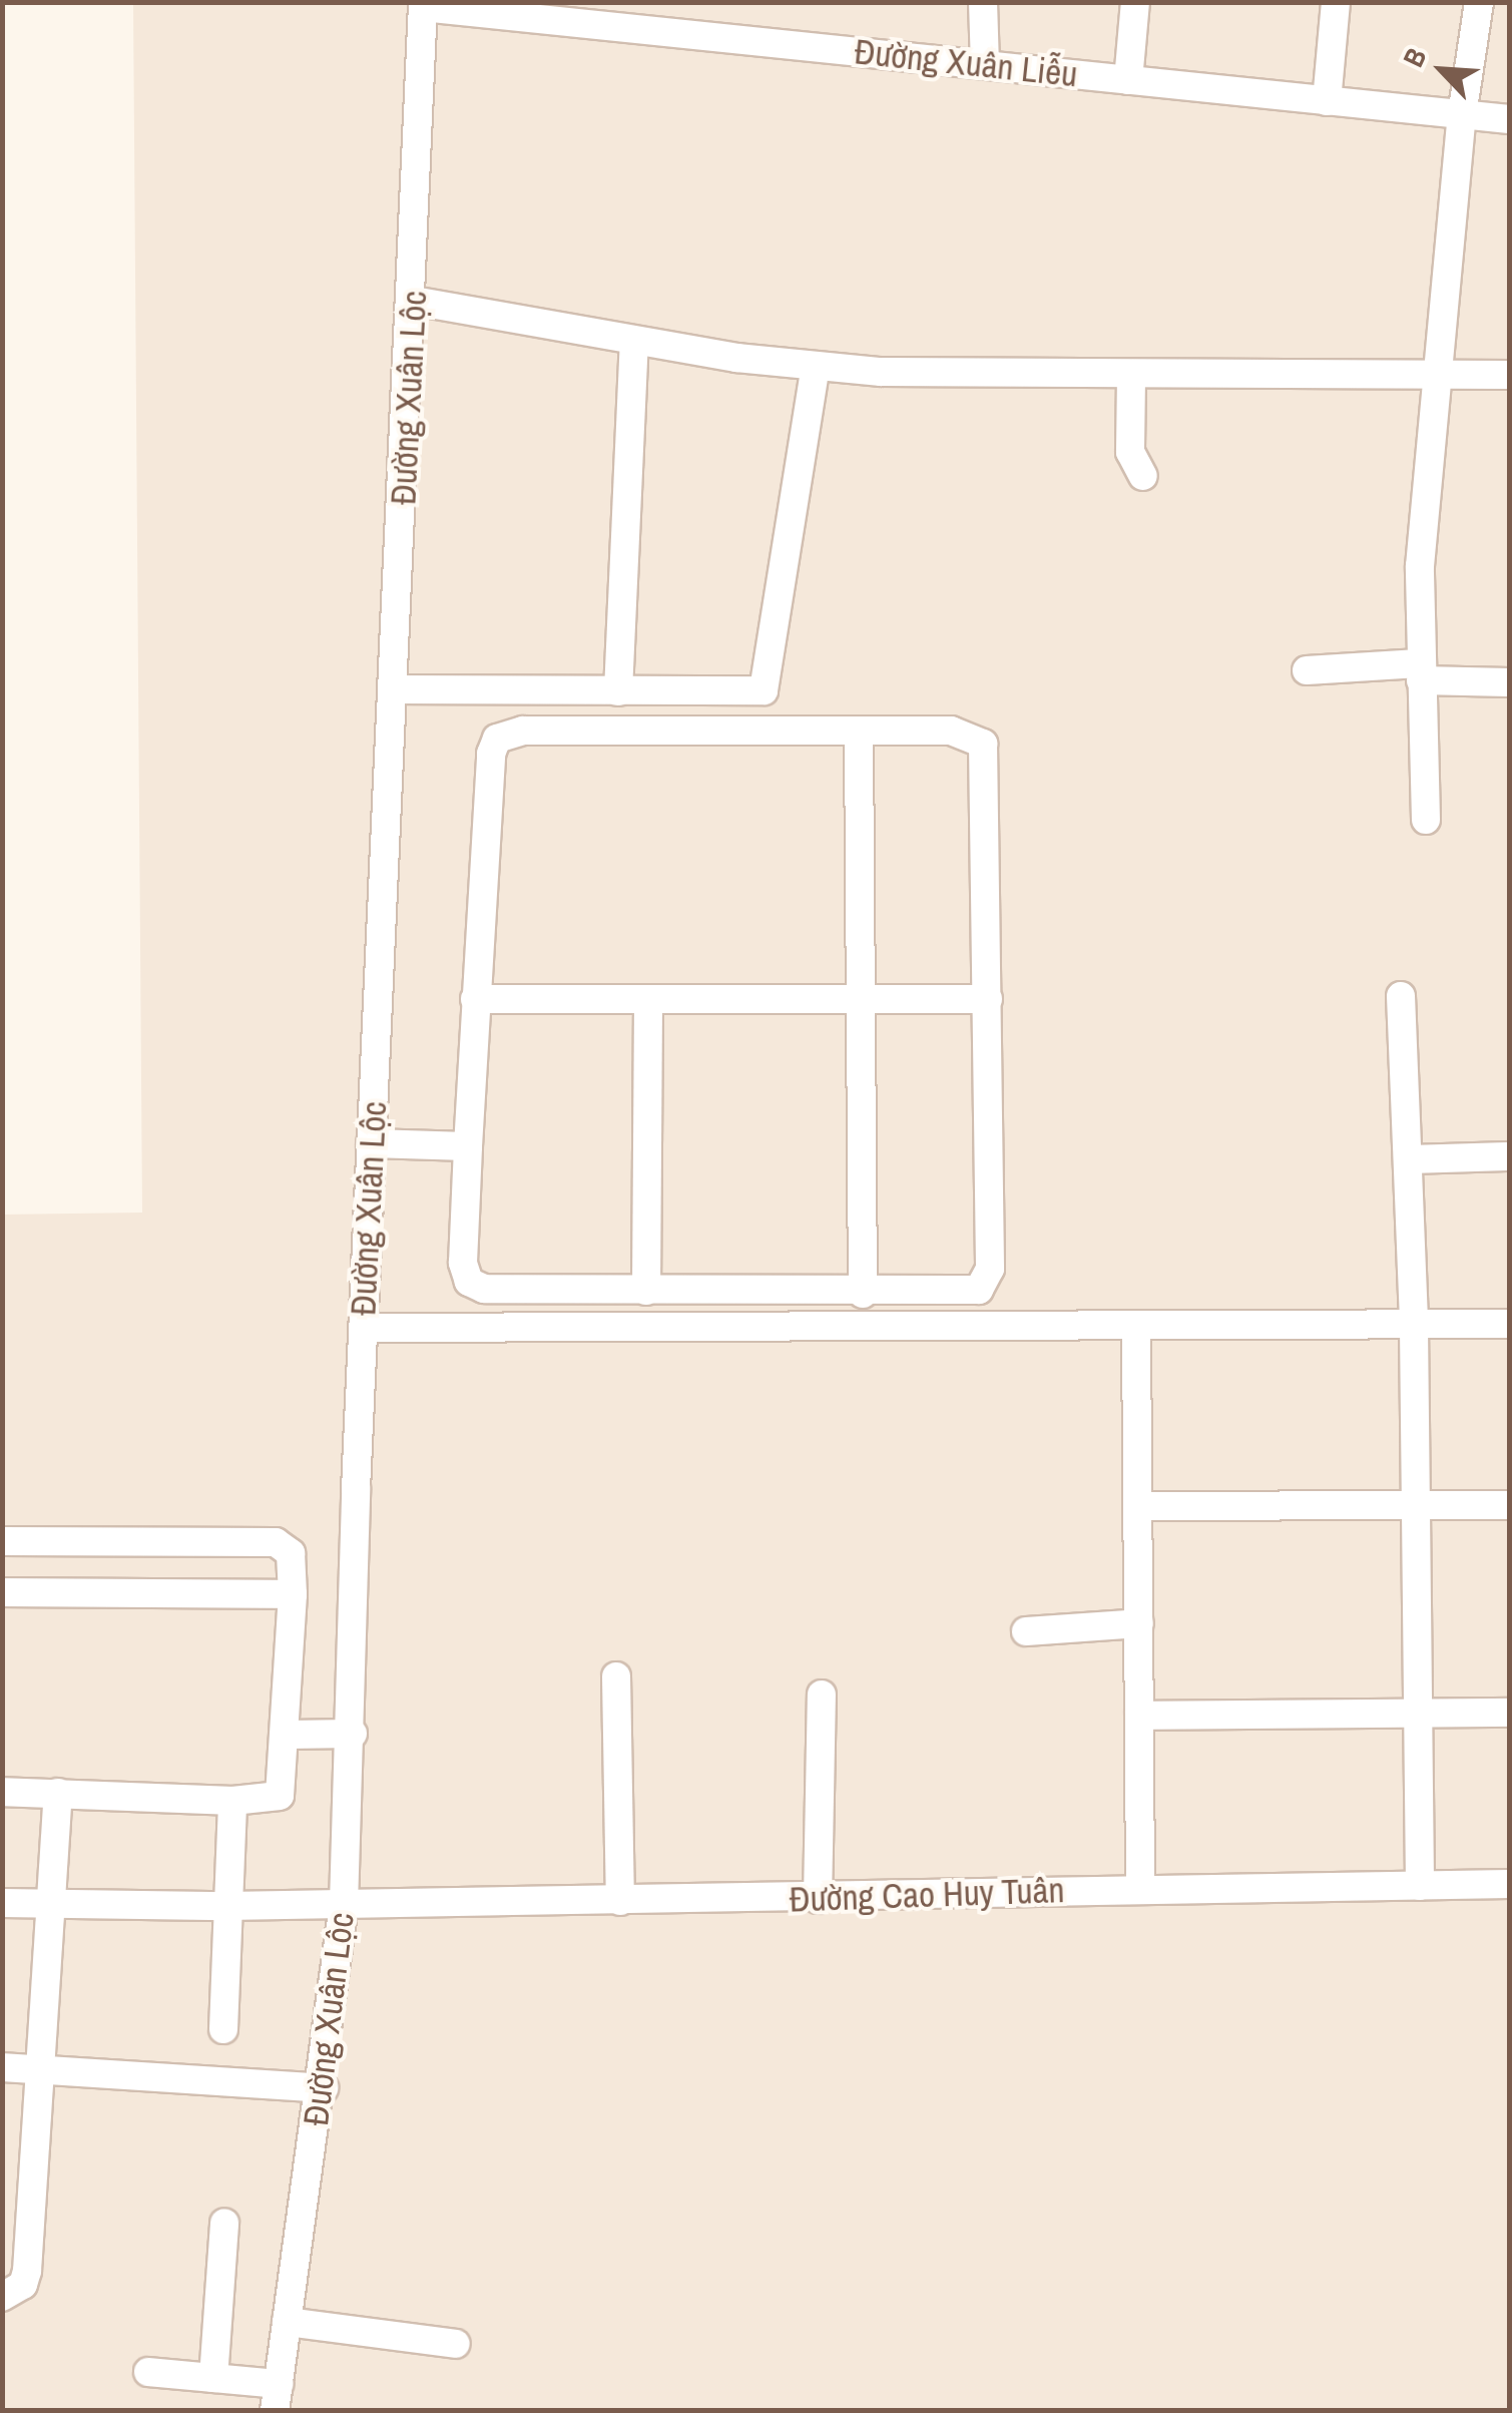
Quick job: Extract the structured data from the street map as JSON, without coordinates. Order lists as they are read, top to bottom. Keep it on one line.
{"streets":{"street":["Đường Xuân Liễu","Đường Xuân Lộc","Đường Cao Huy Tuân"]},"crossings":[["Đường Xuân Liễu","Đường Xuân Lộc"],["Đường Xuân Lộc","Đường Cao Huy Tuân"]],"north":"top left"}
